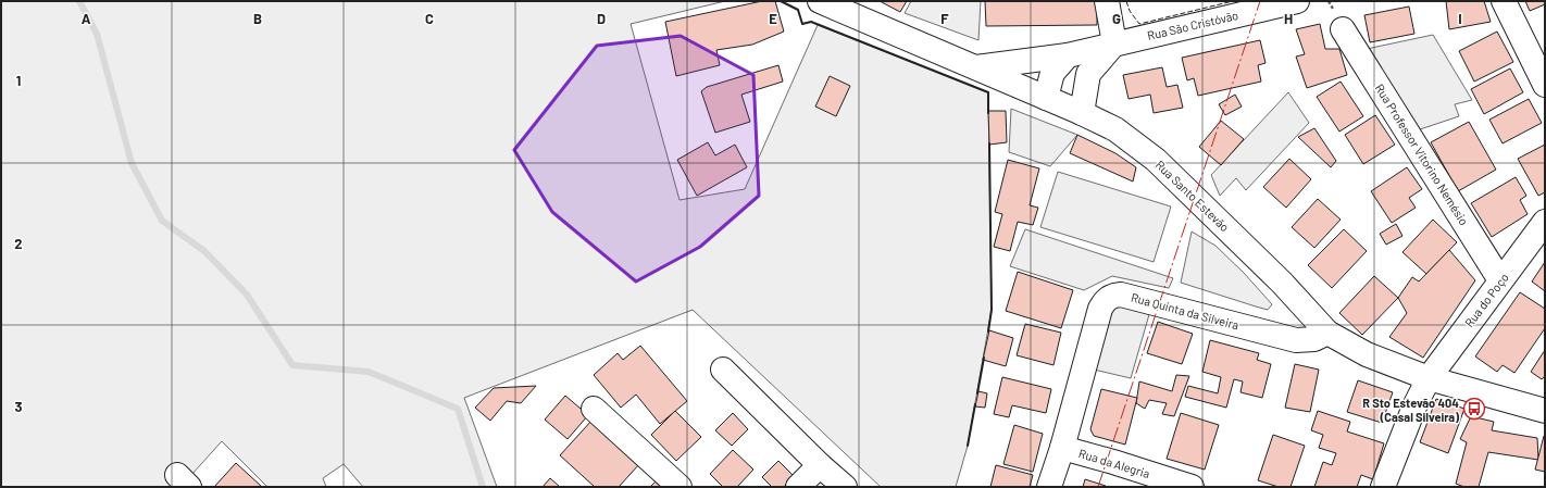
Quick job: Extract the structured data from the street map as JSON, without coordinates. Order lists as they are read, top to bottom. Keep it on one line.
{"streets":{"street":["Rua São Cristóvão","Rua Professor Vitorino Nemésio","Rua Santo Estevão","Rua do Poço","Rua Quinta da Silveira","Rua da Alegria"]},"crossings":[["Rua São Cristóvão","Rua Santo Estevão"],["Rua Professor Vitorino Nemésio","Rua do Poço"],["Rua Santo Estevão","Rua do Poço"],["Rua Santo Estevão","Rua Quinta da Silveira"],["Rua Quinta da Silveira","Rua da Alegria"]],"places":{"bus stop":["R Sto Estevão 404 (Casal Silveira)"]},"grid":{"columns":["A","B","C","D","E","F","G","H","I"],"rows":["1","2","3"]}}
